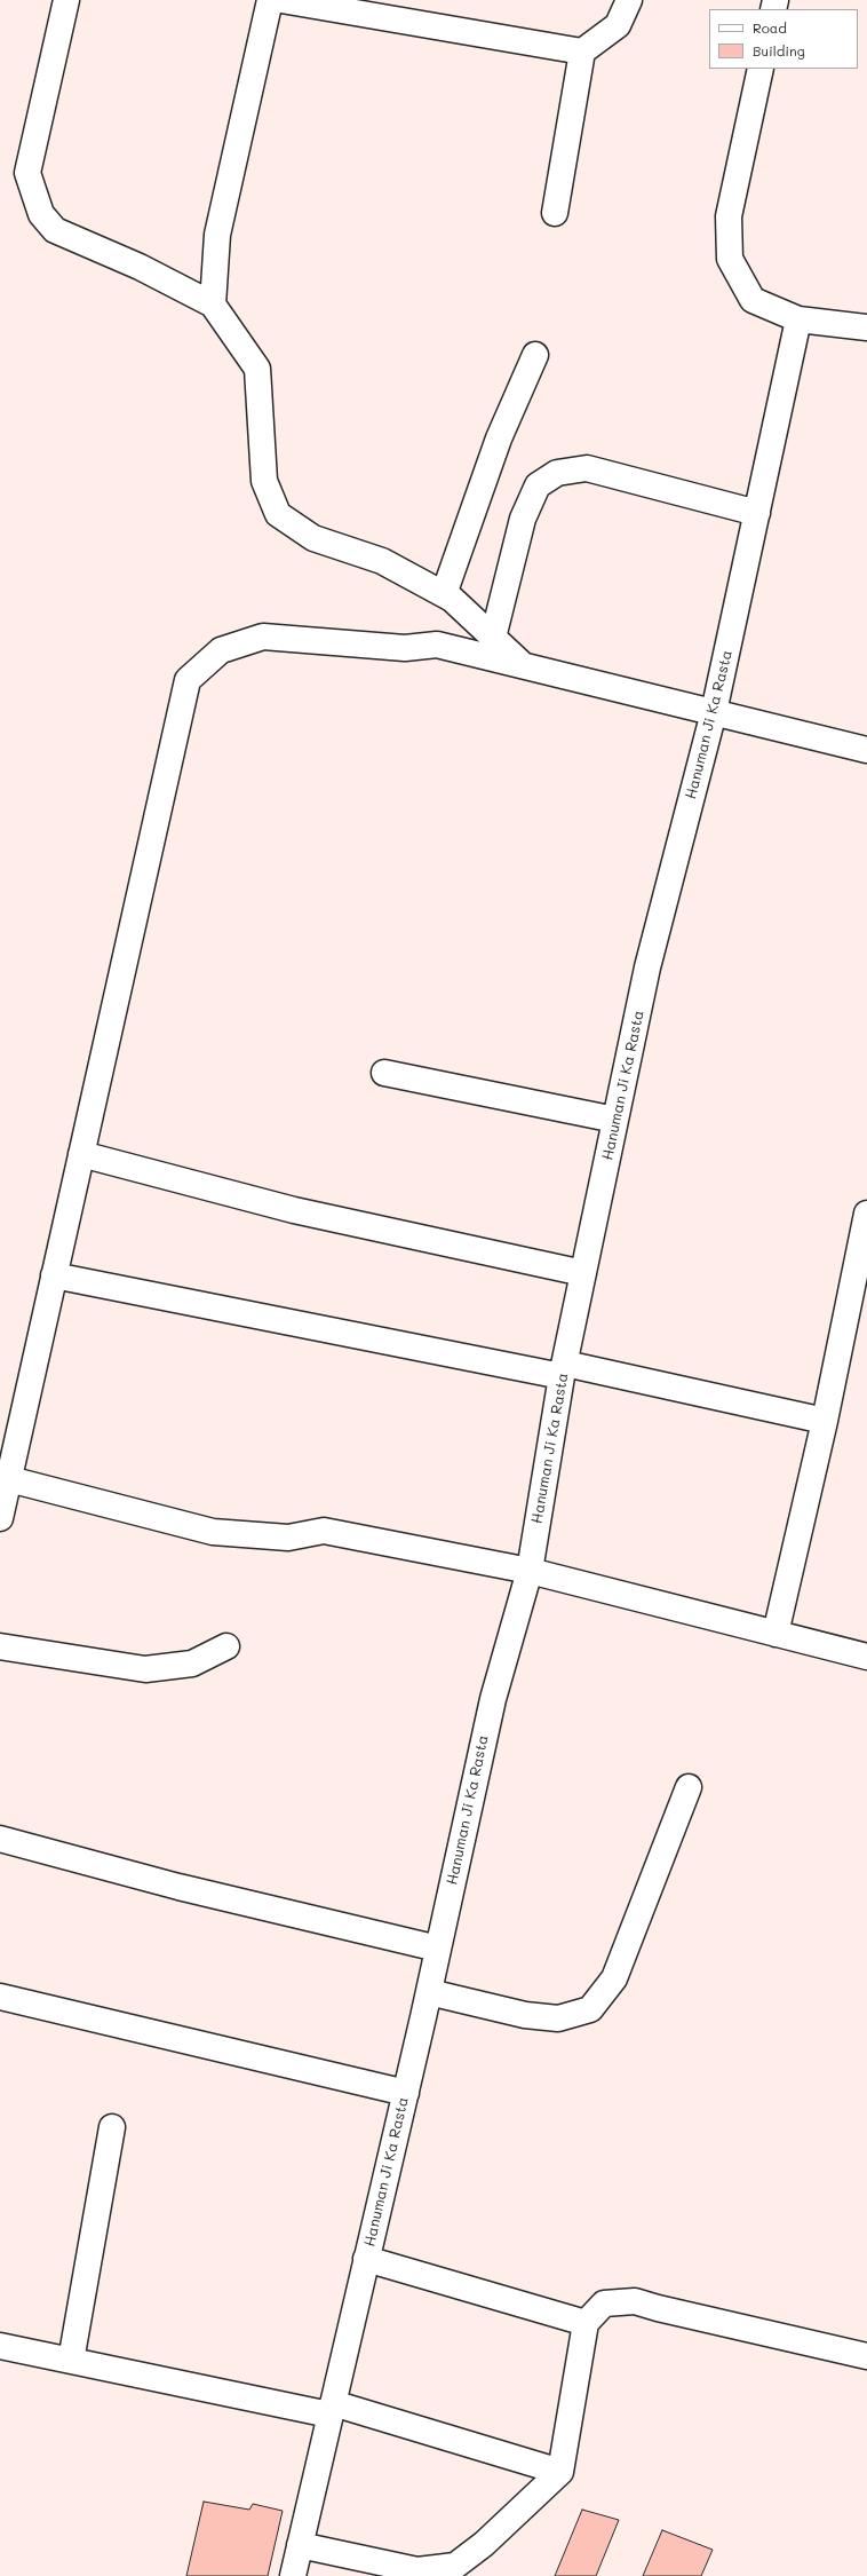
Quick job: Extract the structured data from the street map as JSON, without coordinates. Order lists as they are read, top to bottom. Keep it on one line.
{"streets":{"street":["Hanuman Ji Ka Rasta"]},"legend":["Road","Building"]}
